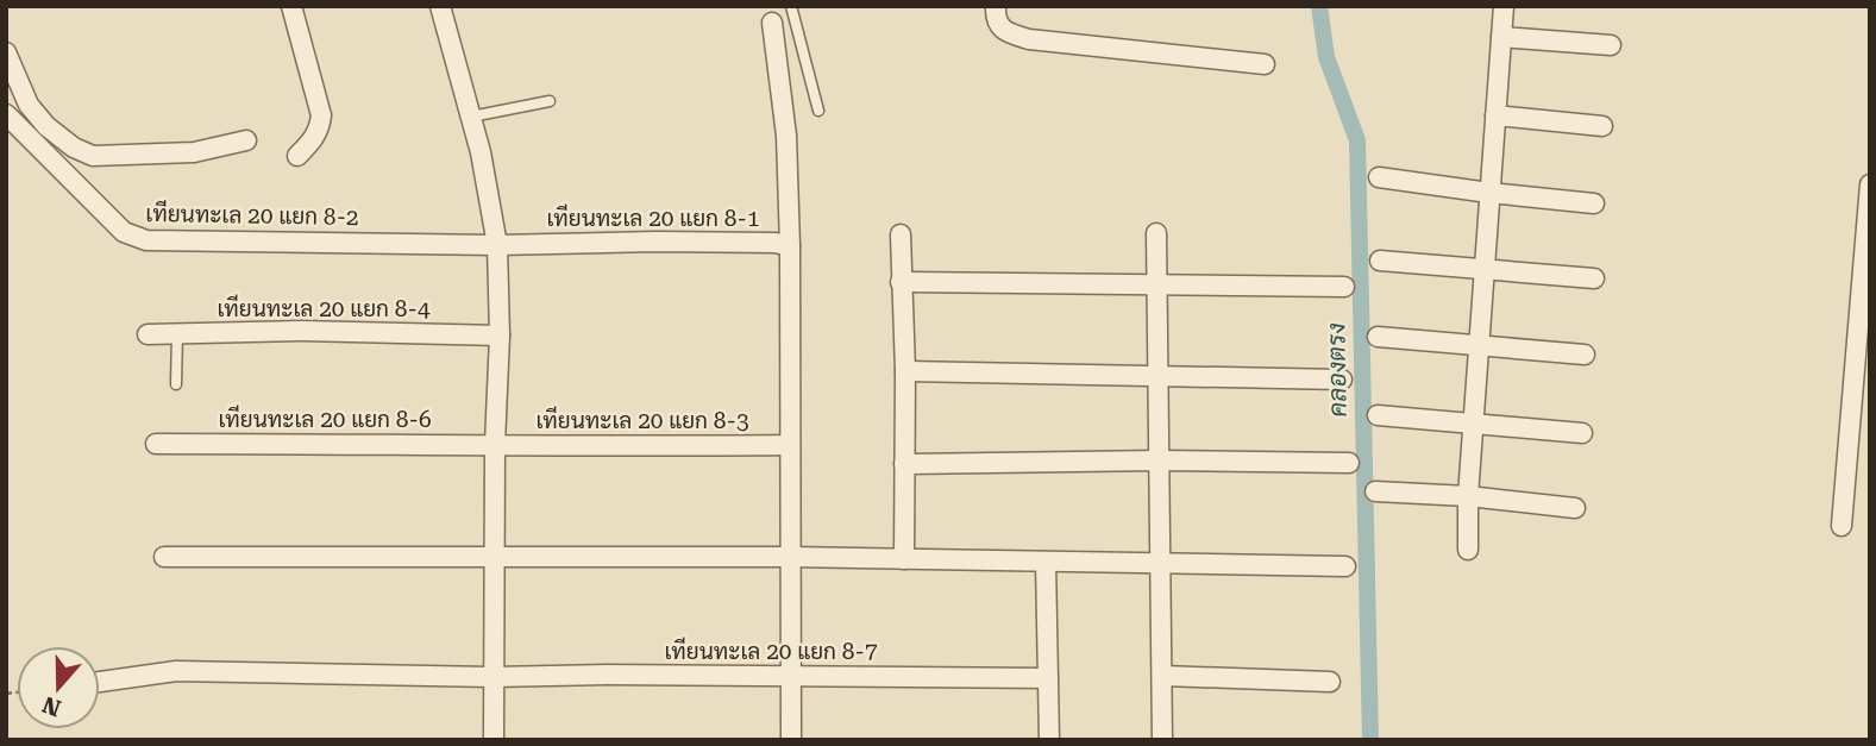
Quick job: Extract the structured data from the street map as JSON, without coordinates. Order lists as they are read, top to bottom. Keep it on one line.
{"streets":{"street":["เทียนทะเล 20 แยก 8-2","เทียนทะเล 20 แยก 8-1","เทียนทะเล 20 แยก 8-4","เทียนทะเล 20 แยก 8-6","เทียนทะเล 20 แยก 8-3","เทียนทะเล 20 แยก 8-7"]},"crossings":[["เทียนทะเล 20 แยก 8-2","เทียนทะเล 20 แยก 8-1"],["เทียนทะเล 20 แยก 8-6","เทียนทะเล 20 แยก 8-3"]],"water":["คลองตรง"],"north":"bottom"}
